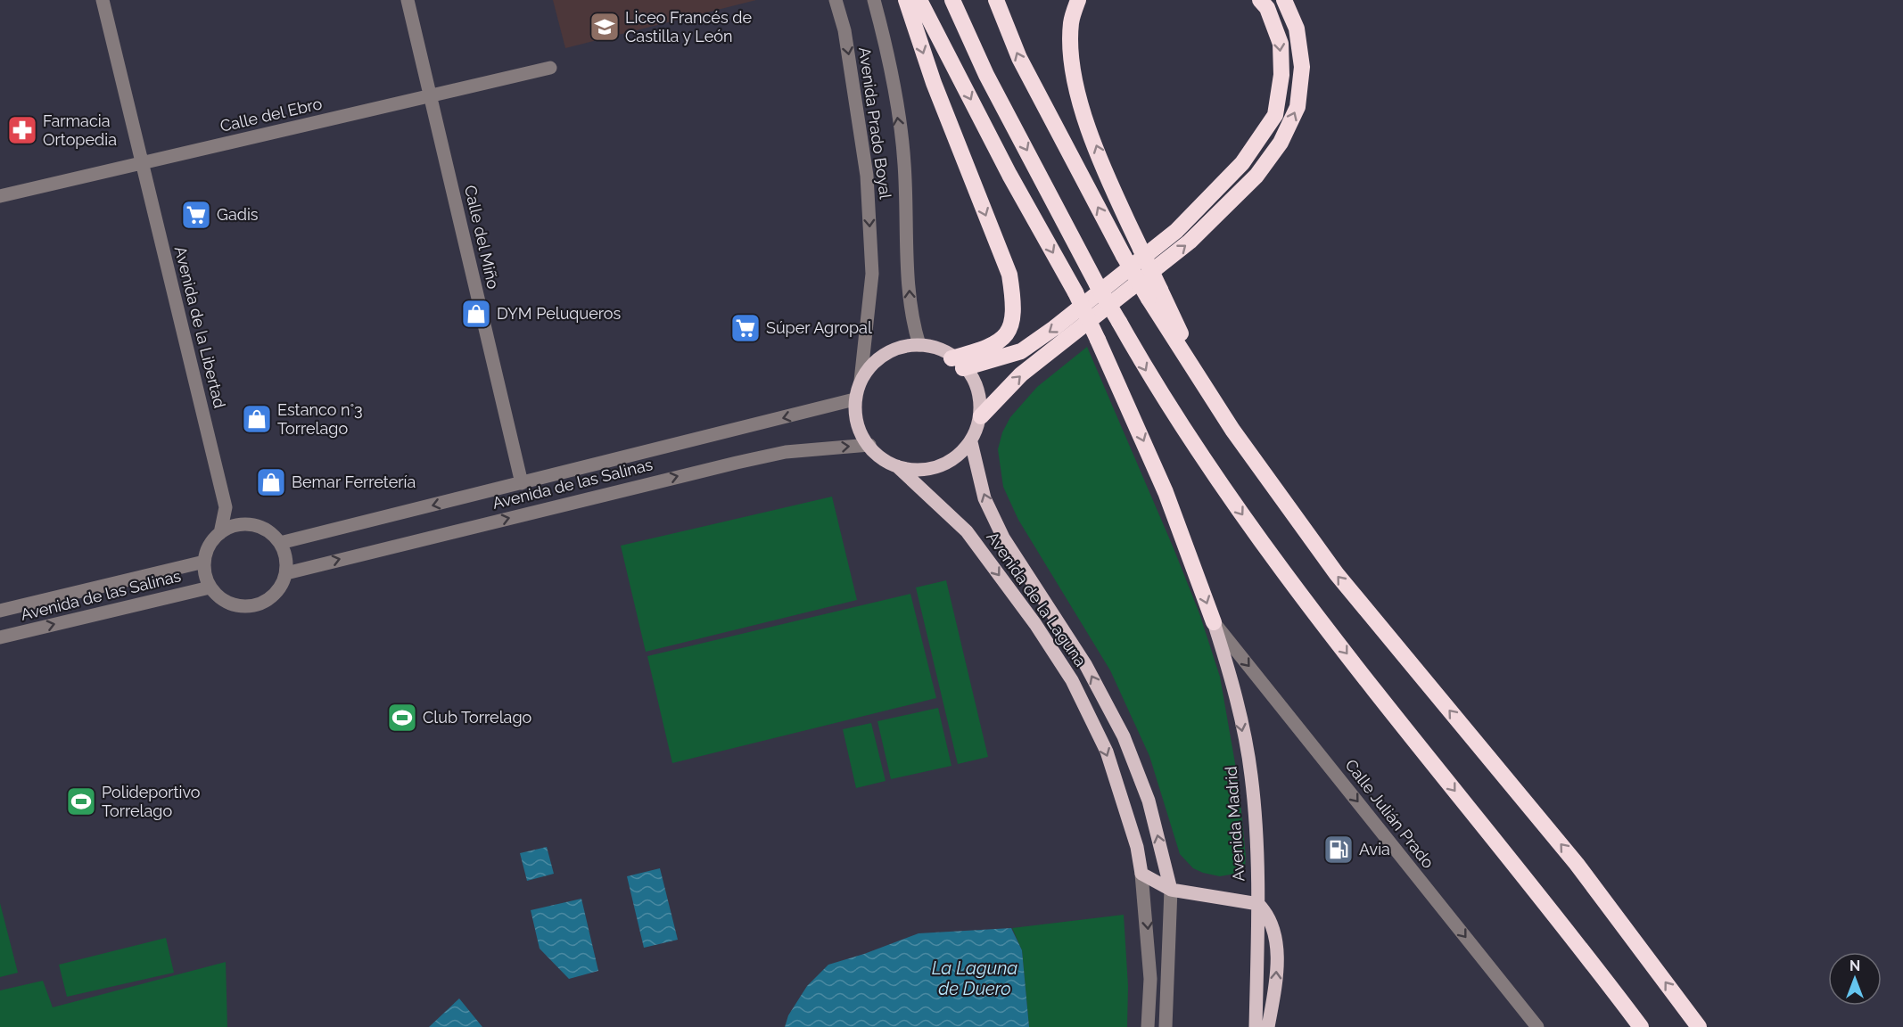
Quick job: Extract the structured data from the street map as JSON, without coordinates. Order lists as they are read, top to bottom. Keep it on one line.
{"streets":{"main road":["Avenida de la Laguna","Avenida Madrid"],"street":["Calle del Ebro","Avenida Prado Boyal","Calle del Miño","Avenida de la Libertad","Avenida de las Salinas","Calle Julián Prado"]},"crossings":[["Calle del Ebro","Calle del Miño"],["Calle del Ebro","Avenida de la Libertad"],["Avenida Prado Boyal","Avenida de las Salinas"],["Avenida Prado Boyal","Avenida de la Laguna"],["Calle del Miño","Avenida de las Salinas"],["Avenida de la Libertad","Avenida de las Salinas"],["Avenida de las Salinas","Avenida de la Laguna"],["Calle Julián Prado","Avenida Madrid"]],"one_way":["Calle Julián Prado","Avenida Madrid"],"water":["La Laguna de Duero"],"places":{"school or university":["Liceo Francés de Castilla y León"],"pharmacy":["Farmacia Ortopedia"],"supermarket":["Gadis","Súper Agropal"],"shop":["DYM Peluqueros","Estanco n°3 Torrelago","Bemar Ferretería"],"sports":["Club Torrelago","Polideportivo Torrelago"],"fuel station":["Avia"]},"north":"top"}
